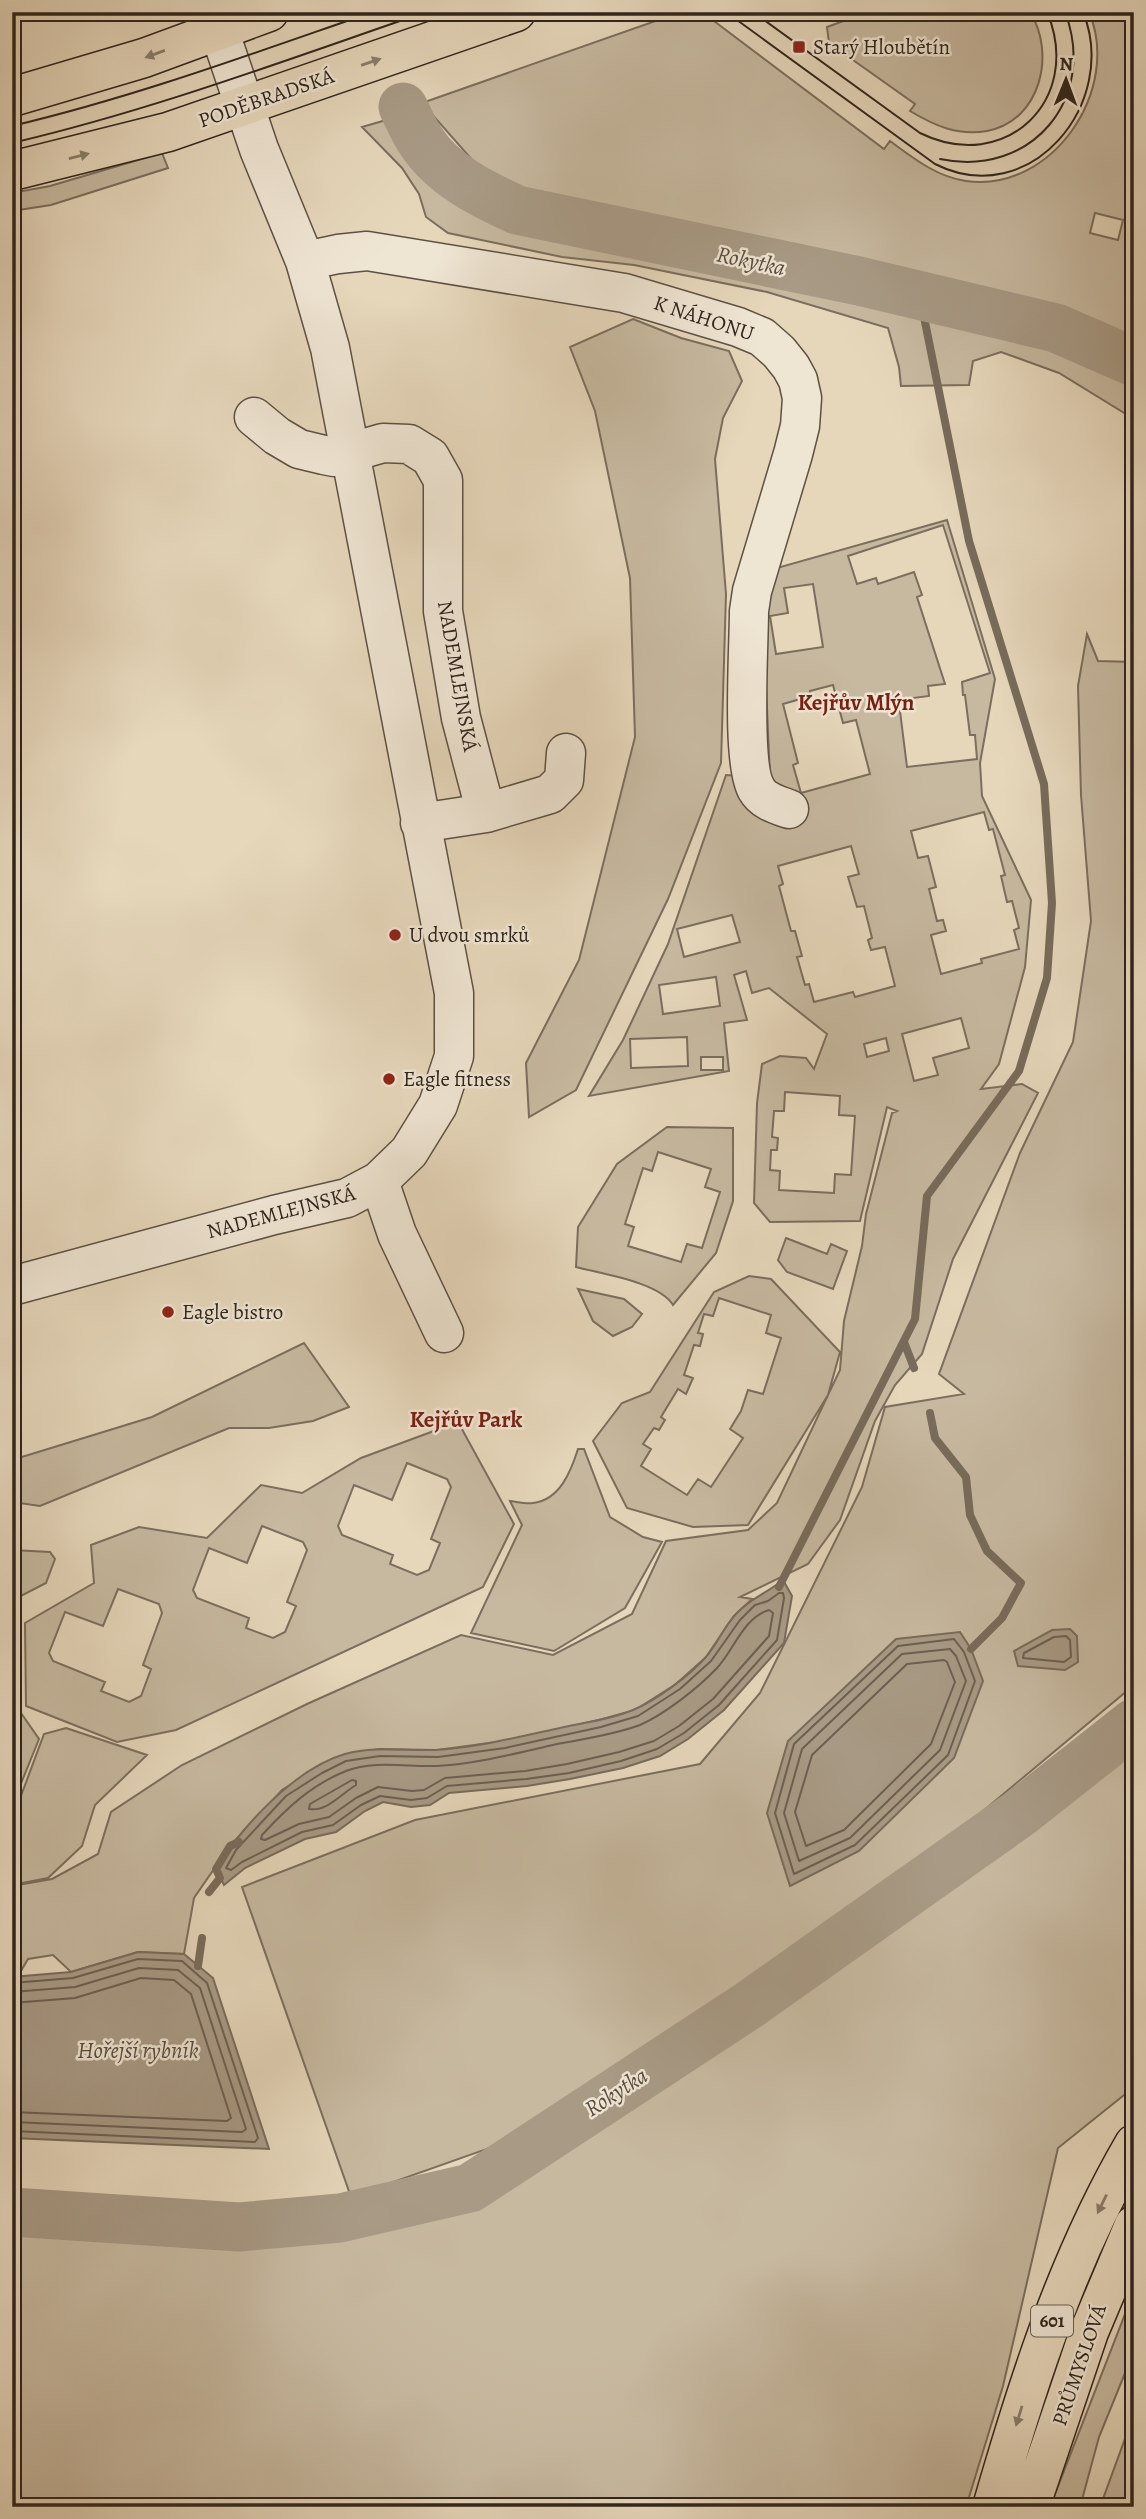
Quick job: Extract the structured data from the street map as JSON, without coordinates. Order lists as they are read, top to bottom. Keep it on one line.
{"streets":{"main road":["PODĚBRADSKÁ","601","PRŮMYSLOVÁ"],"street":["K NÁHONU","NADEMLEJNSKÁ"]},"crossings":[["PODĚBRADSKÁ","NADEMLEJNSKÁ"],["K NÁHONU","NADEMLEJNSKÁ"]],"districts":["Kejřův Mlýn","Kejřův Park"],"water":["Rokytka","Hořejší rybník"],"places":{"transit":["Starý Hloubětín"],"other":["U dvou smrků","Eagle fitness","Eagle bistro"]},"north":"top"}
